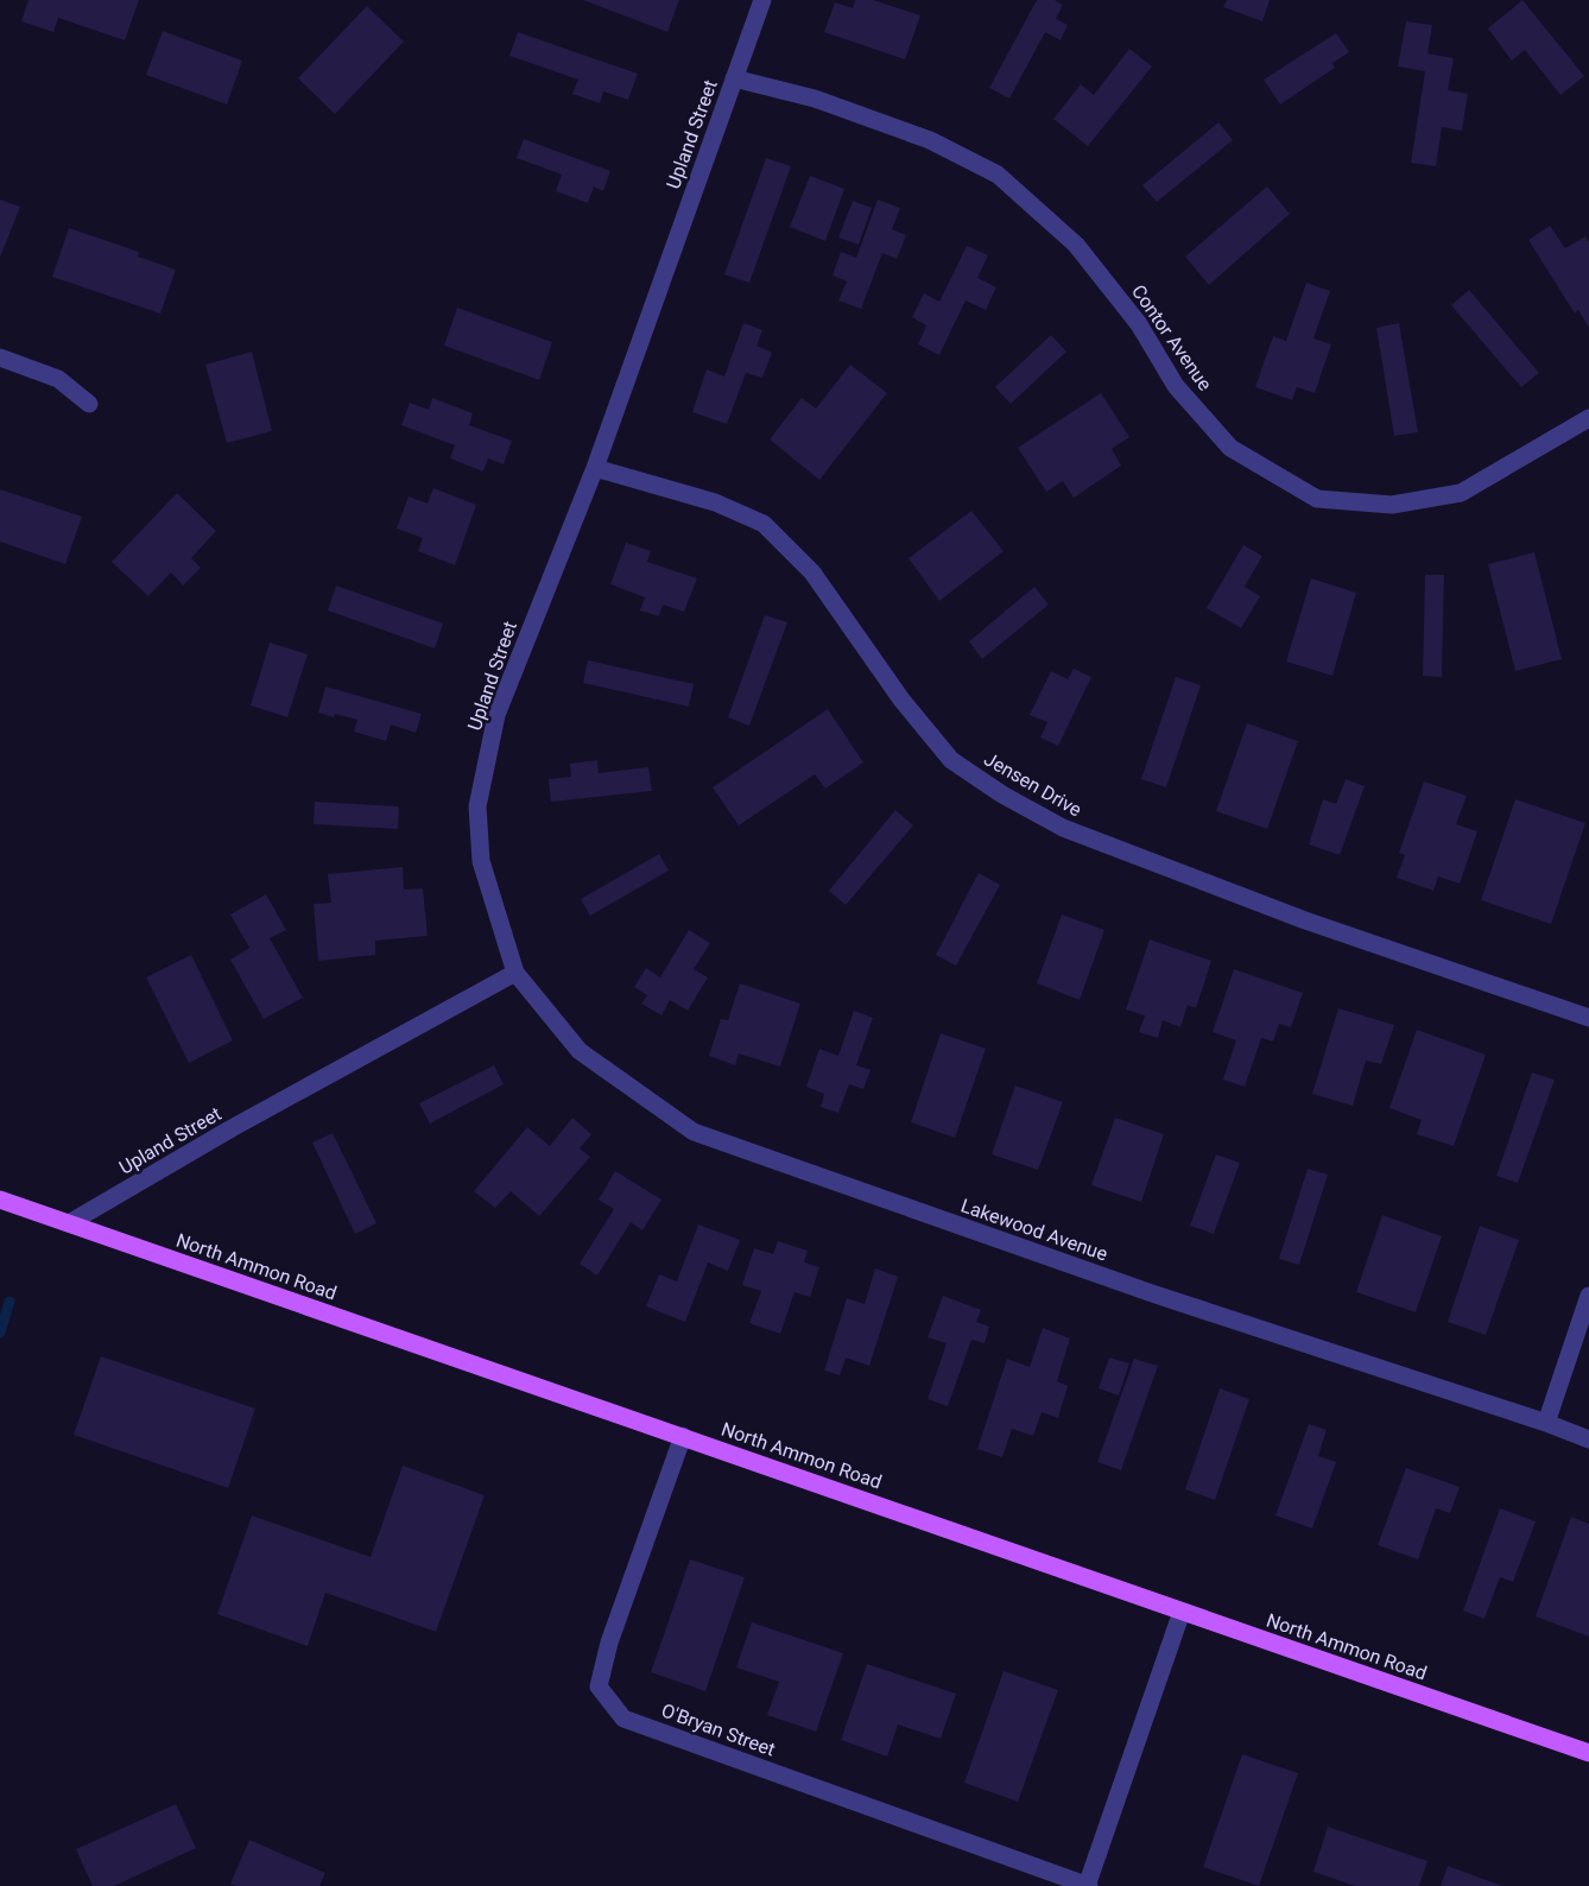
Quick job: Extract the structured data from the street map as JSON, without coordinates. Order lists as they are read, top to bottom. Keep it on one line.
{"streets":{"main road":["North Ammon Road"],"street":["Upland Street","Contor Avenue","Jensen Drive","Lakewood Avenue","O'Bryan Street"]},"crossings":[["Upland Street","Contor Avenue"],["Upland Street","Jensen Drive"],["Upland Street","Lakewood Avenue"],["Upland Street","North Ammon Road"],["North Ammon Road","O'Bryan Street"]]}
